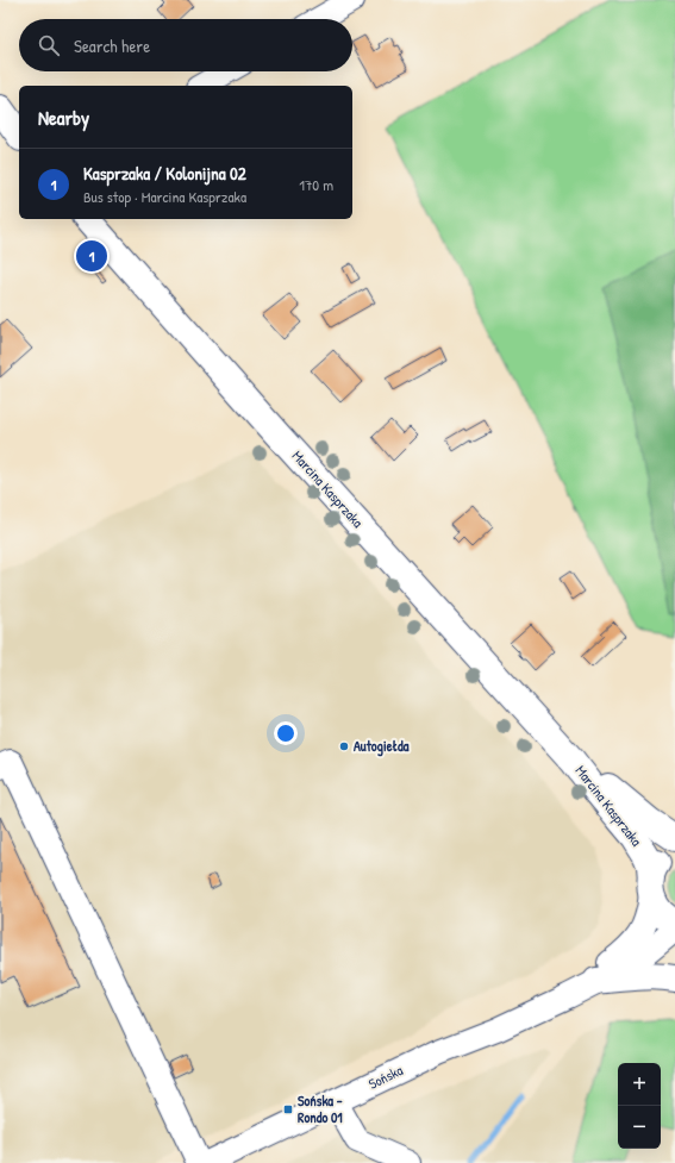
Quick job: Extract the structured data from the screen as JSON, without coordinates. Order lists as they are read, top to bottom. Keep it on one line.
{"streets":{"main road":["Marcina Kasprzaka"],"street":["Sońska"]},"crossings":[["Marcina Kasprzaka","Sońska"]],"places":{"other":["Autogiełda"],"transit":["Sońska - Rondo 01"]},"page":{"search":"Search here","heading":"Nearby","list":[{"mark":"1","name":"Kasprzaka / Kolonijna 02","note":"Bus stop · Marcina Kasprzaka","value":"170 m"}],"pins":"1","map_buttons":["+","−"]}}
